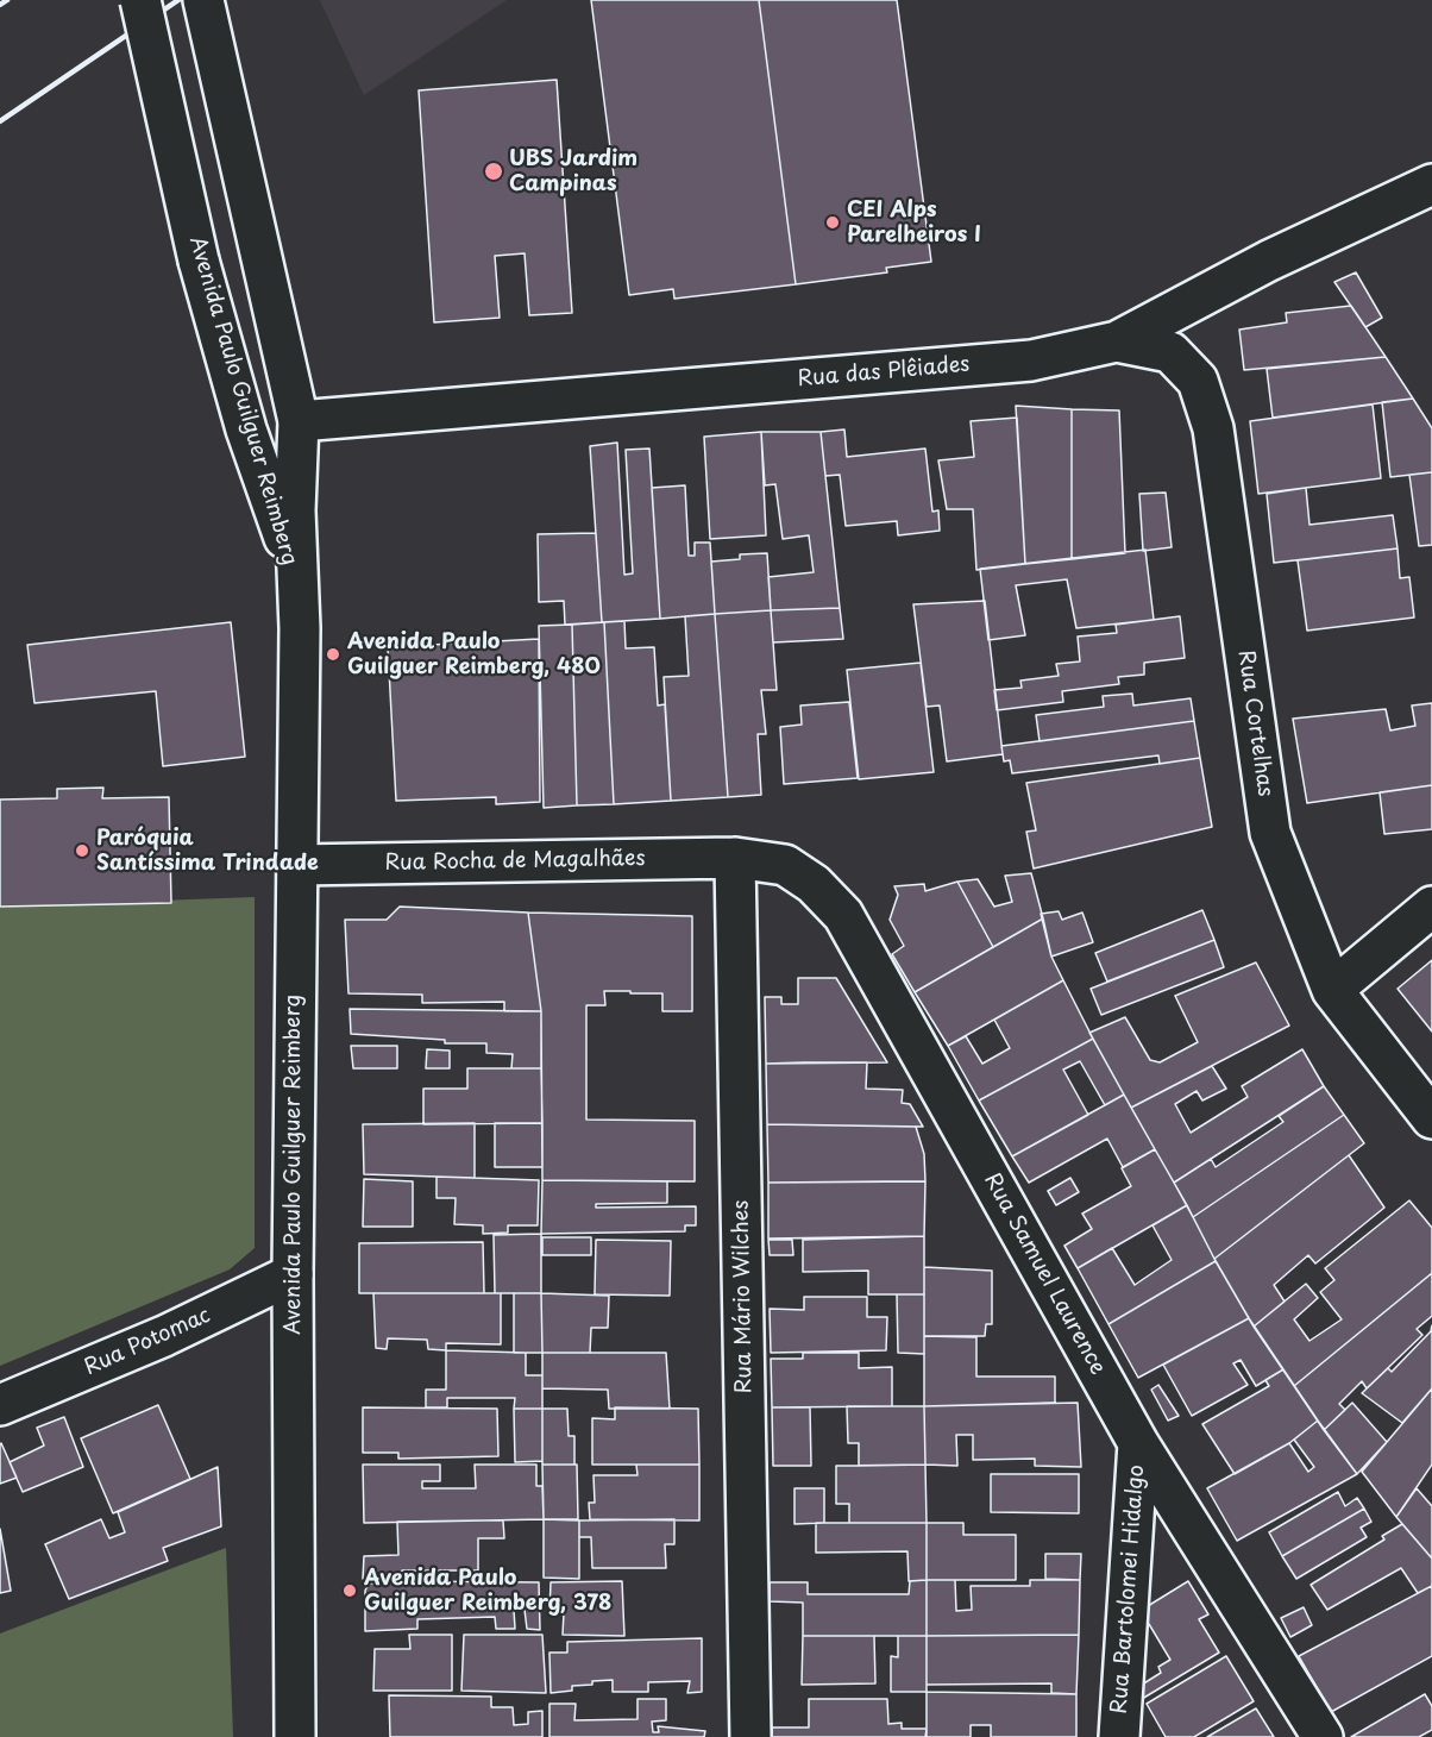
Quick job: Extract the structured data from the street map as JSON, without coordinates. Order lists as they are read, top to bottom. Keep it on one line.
{"streets":{"street":["Rua das Plêiades","Avenida Paulo Guilguer Reimberg","Rua Cortelhas","Rua Rocha de Magalhães","Rua Samuel Laurence","Rua Mário Wilches","Rua Potomac","Rua Bartolomei Hidalgo"]},"crossings":[["Rua das Plêiades","Avenida Paulo Guilguer Reimberg"],["Rua das Plêiades","Rua Cortelhas"],["Avenida Paulo Guilguer Reimberg","Rua Rocha de Magalhães"],["Avenida Paulo Guilguer Reimberg","Rua Potomac"],["Rua Rocha de Magalhães","Rua Samuel Laurence"],["Rua Rocha de Magalhães","Rua Mário Wilches"],["Rua Samuel Laurence","Rua Mário Wilches"],["Rua Samuel Laurence","Rua Bartolomei Hidalgo"]],"places":["UBS Jardim Campinas","CEI Alps Parelheiros I","Avenida Paulo Guilguer Reimberg, 480","Paróquia Santíssima Trindade","Avenida Paulo Guilguer Reimberg, 378"]}
